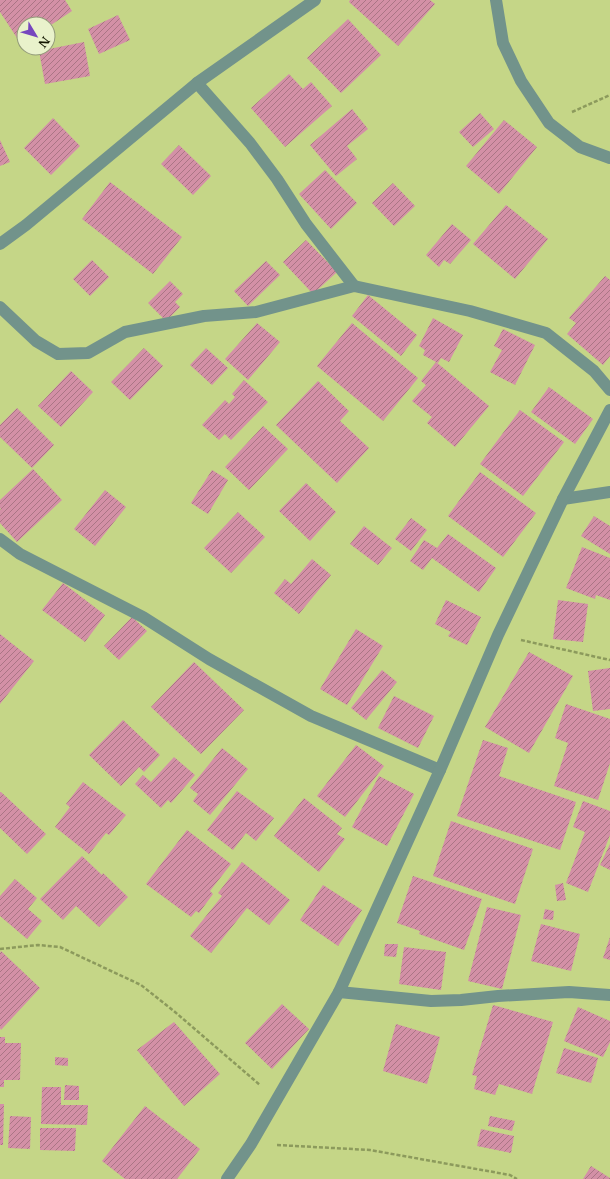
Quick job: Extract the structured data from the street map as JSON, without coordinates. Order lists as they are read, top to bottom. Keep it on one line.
{"north":"bottom right"}
